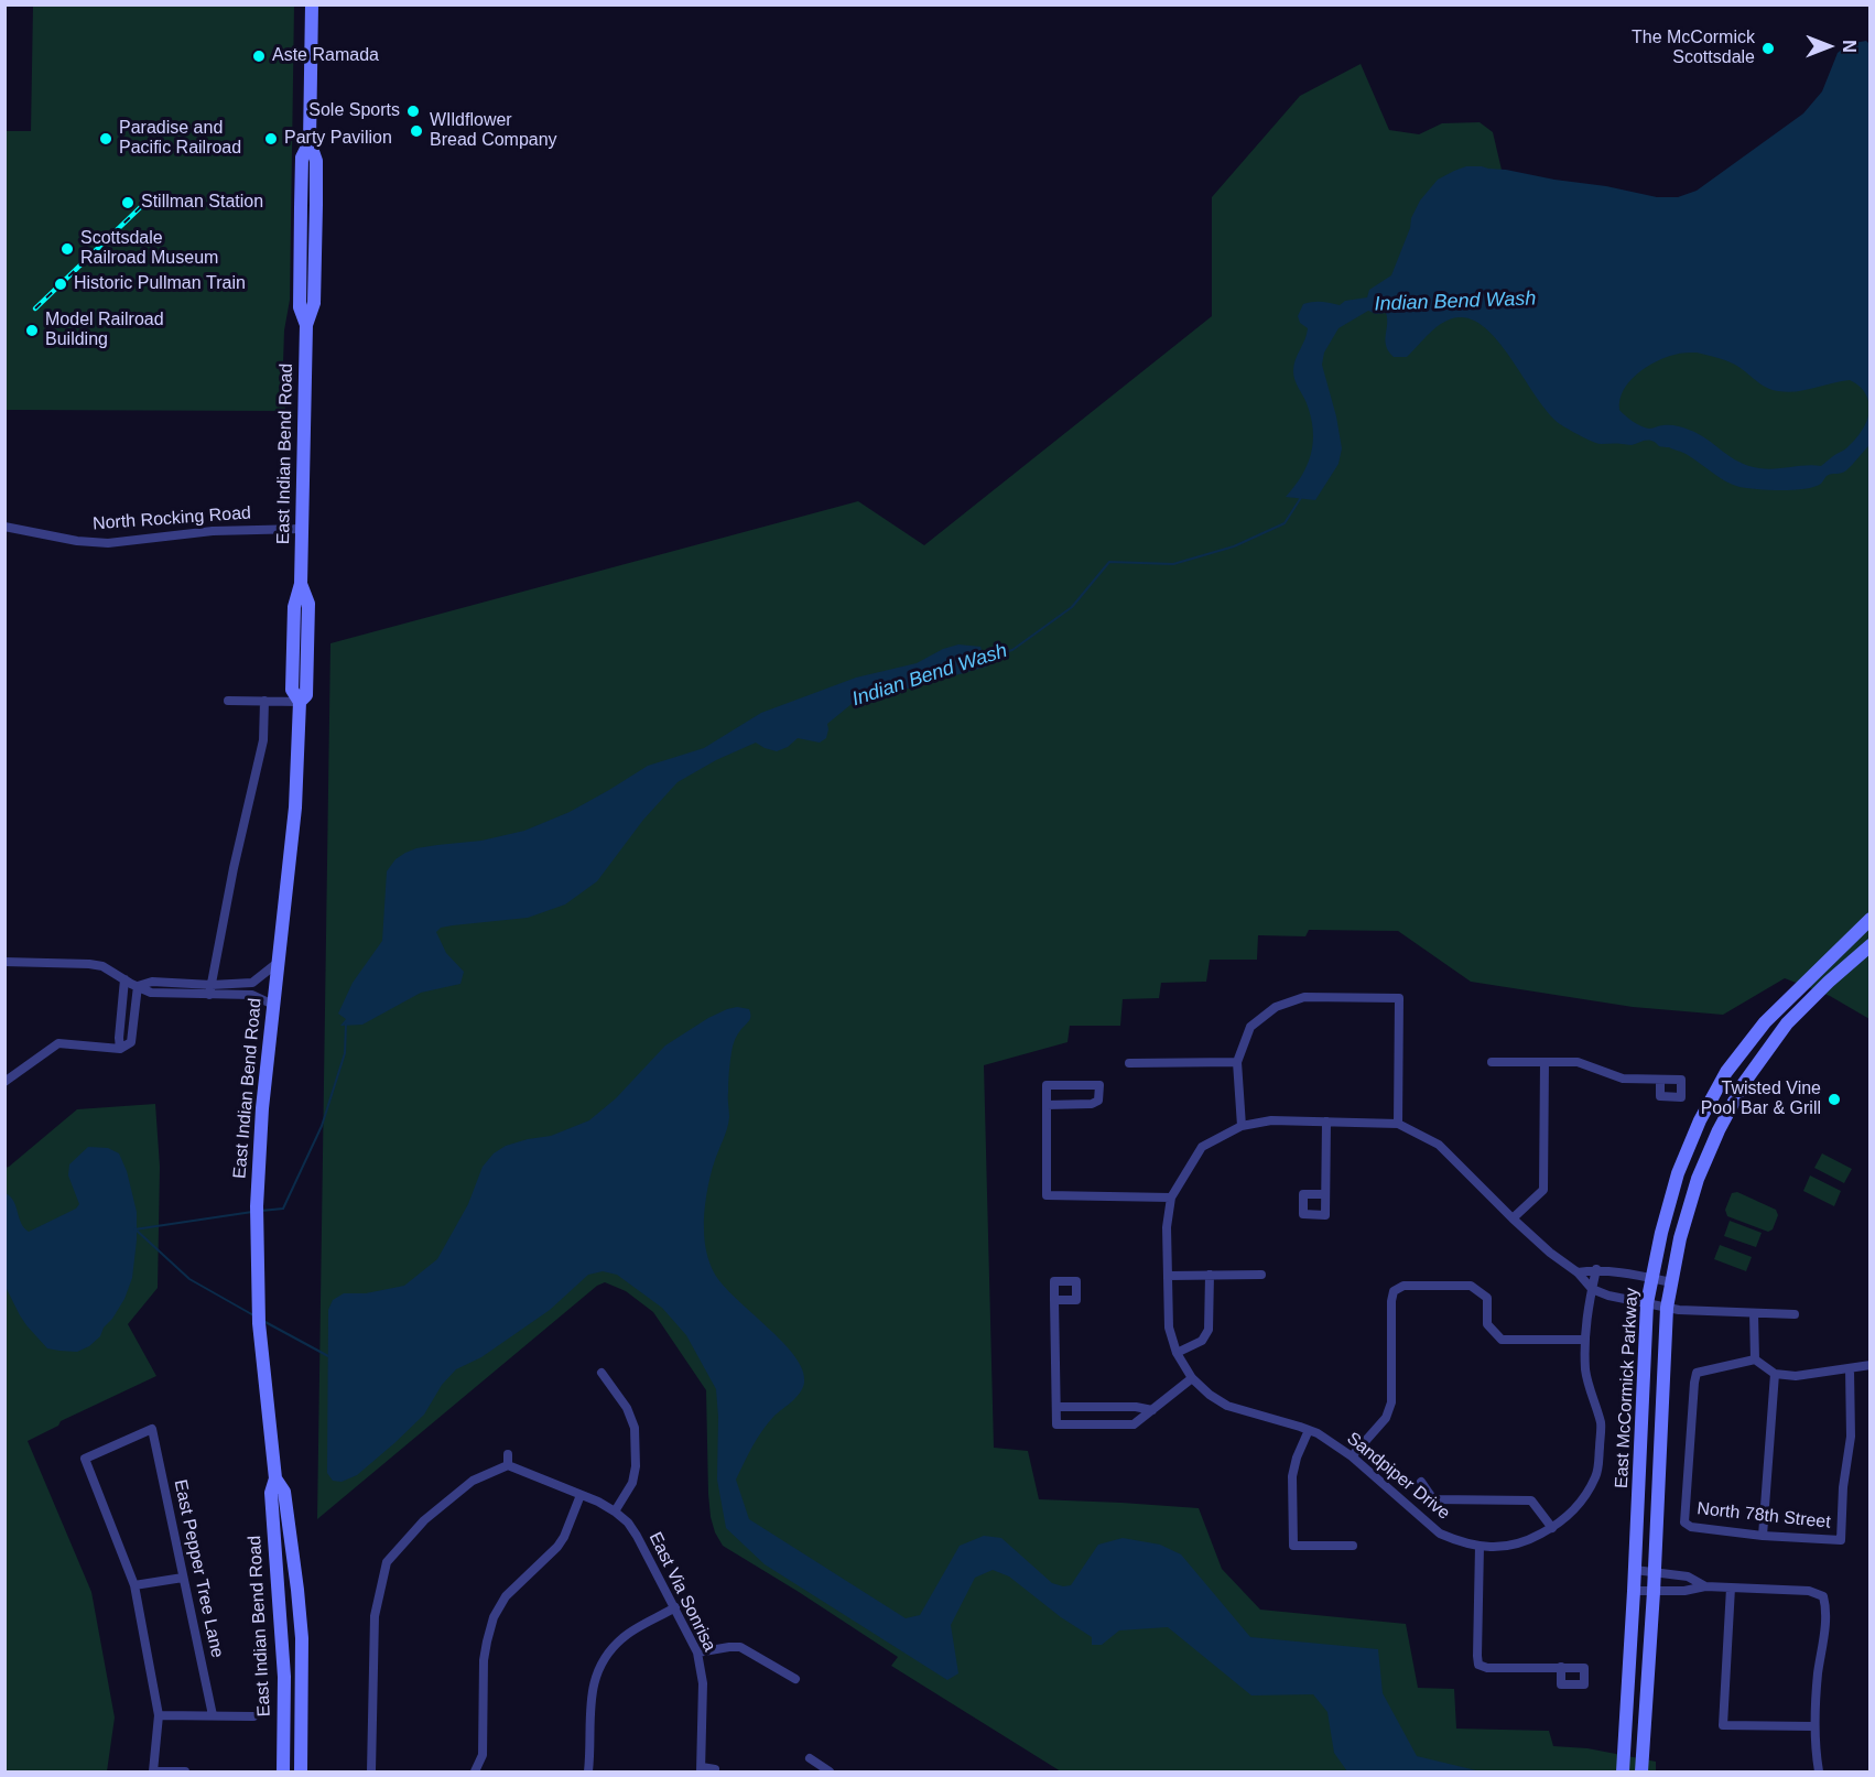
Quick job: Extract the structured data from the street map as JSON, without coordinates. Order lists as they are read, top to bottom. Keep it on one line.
{"streets":{"main road":["East Indian Bend Road","East McCormick Parkway"],"street":["North Rocking Road","Sandpiper Drive","North 78th Street","East Pepper Tree Lane","East Via Sonrisa"]},"crossings":[["East Indian Bend Road","North Rocking Road"]],"water":["Indian Bend Wash"],"places":["The McCormick Scottsdale","Aste Ramada","Sole Sports","WIldflower Bread Company","Paradise and Pacific Railroad","Party Pavilion","Stillman Station","Scottsdale Railroad Museum","Historic Pullman Train","Model Railroad Building","Twisted Vine Pool Bar & Grill"],"north":"right"}
